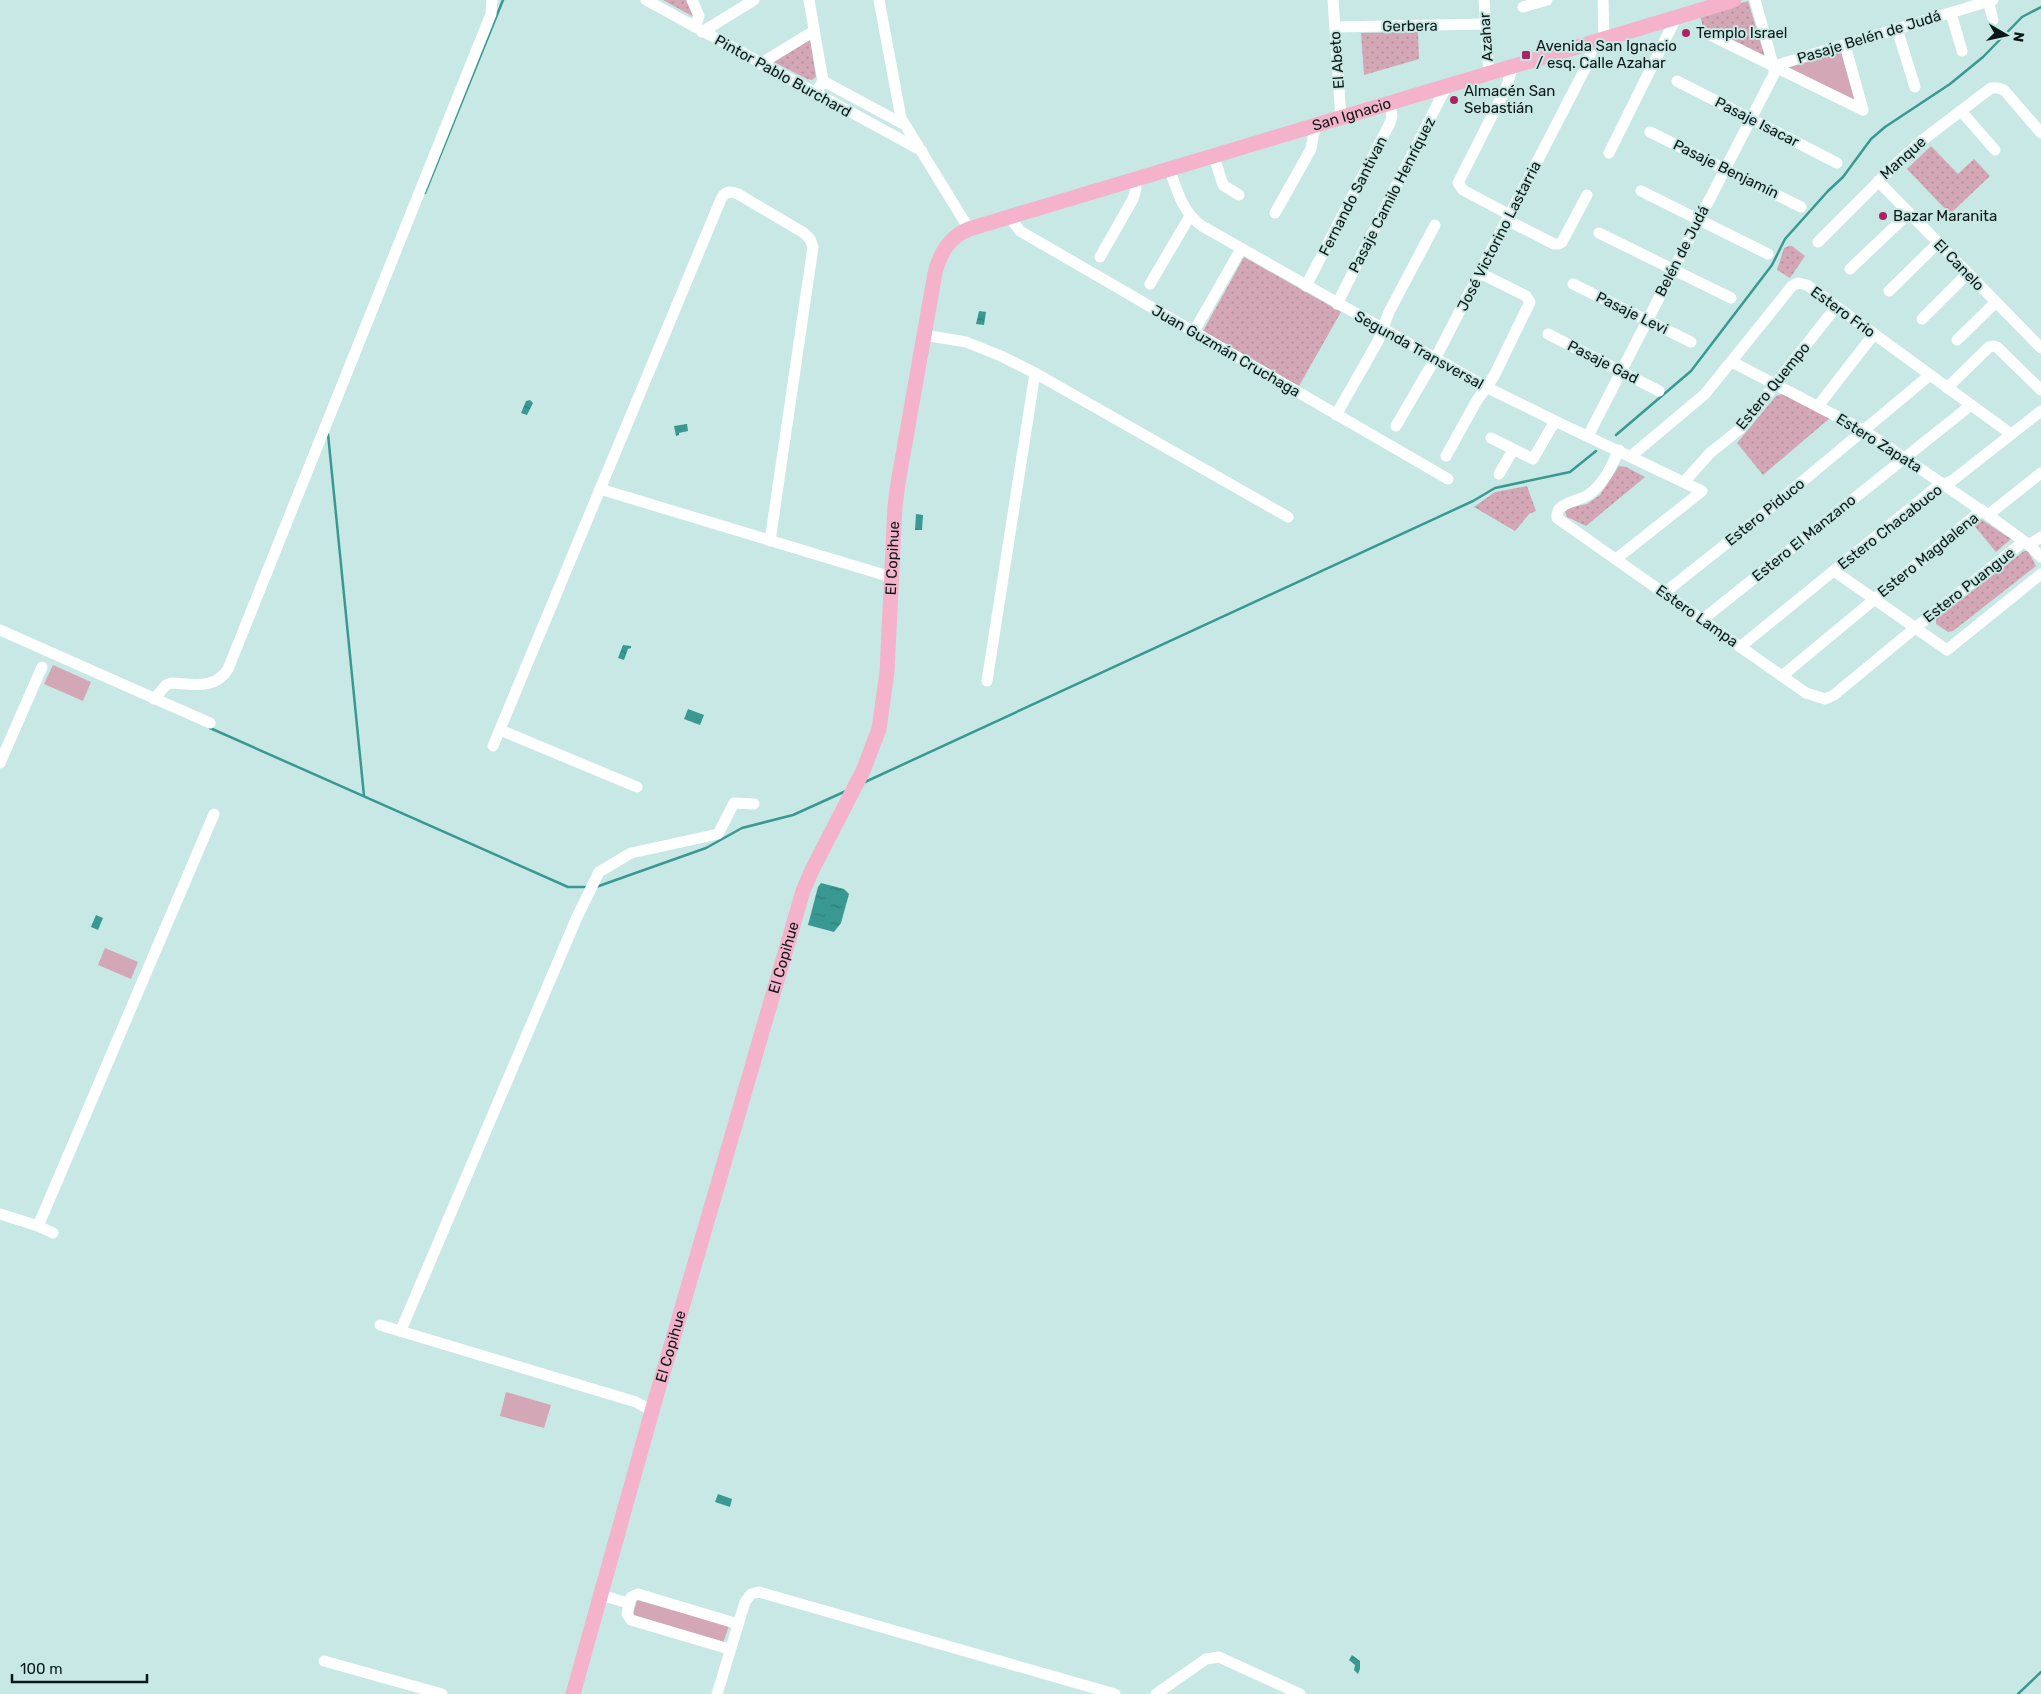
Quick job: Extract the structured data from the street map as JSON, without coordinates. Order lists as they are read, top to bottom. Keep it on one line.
{"streets":{"main road":["San Ignacio","El Copihue"],"street":["Gerbera","Azahar","Pasaje Belén de Judá","El Abeto","Pintor Pablo Burchard","Pasaje Isacar","Manque","Pasaje Benjamín","Pasaje Camilo Henríquez","Fernando Santivan","José Victorino Lastarria","Belén de Judá","El Canelo","Estero Frio","Pasaje Levi","Segunda Transversal","Juan Guzmán Cruchaga","Pasaje Gad","Estero Quempo","Estero Zapata","Estero Piduco","Estero Chacabuco","Estero El Manzano","Estero Magdalena","Estero Puangue","Estero Lampa"]},"crossings":[["Gerbera","Azahar"],["Gerbera","El Abeto"],["Azahar","San Ignacio"],["Pasaje Belén de Judá","Belén de Judá"],["El Abeto","San Ignacio"],["San Ignacio","Pasaje Camilo Henríquez"],["San Ignacio","Fernando Santivan"],["San Ignacio","José Victorino Lastarria"],["San Ignacio","Segunda Transversal"],["San Ignacio","Juan Guzmán Cruchaga"],["San Ignacio","El Copihue"],["Pasaje Isacar","Belén de Judá"],["Manque","El Canelo"],["Pasaje Benjamín","Belén de Judá"],["Pasaje Camilo Henríquez","Segunda Transversal"],["Fernando Santivan","Segunda Transversal"],["José Victorino Lastarria","Segunda Transversal"],["Belén de Judá","Pasaje Levi"],["Belén de Judá","Segunda Transversal"],["Belén de Judá","Pasaje Gad"],["Estero Frio","Segunda Transversal"],["Estero Frio","Estero Quempo"],["Estero Frio","Estero Zapata"],["Estero Frio","Estero Piduco"],["Estero Frio","Estero Chacabuco"],["Estero Frio","Estero El Manzano"],["Segunda Transversal","Estero Quempo"],["Segunda Transversal","Estero Lampa"],["Estero Quempo","Estero Zapata"],["Estero Zapata","Estero Piduco"],["Estero Zapata","Estero Chacabuco"],["Estero Zapata","Estero El Manzano"],["Estero Zapata","Estero Magdalena"],["Estero Zapata","Estero Puangue"],["Estero Piduco","Estero Lampa"],["Estero Chacabuco","Estero Lampa"],["Estero El Manzano","Estero Lampa"],["Estero Magdalena","Estero Lampa"],["Estero Puangue","Estero Lampa"]],"places":{"other":["Templo Israel","Almacén San Sebastián","Bazar Maranita"],"transit":["Avenida San Ignacio / esq. Calle Azahar"]},"scale_bar":"100 m","north":"right"}
